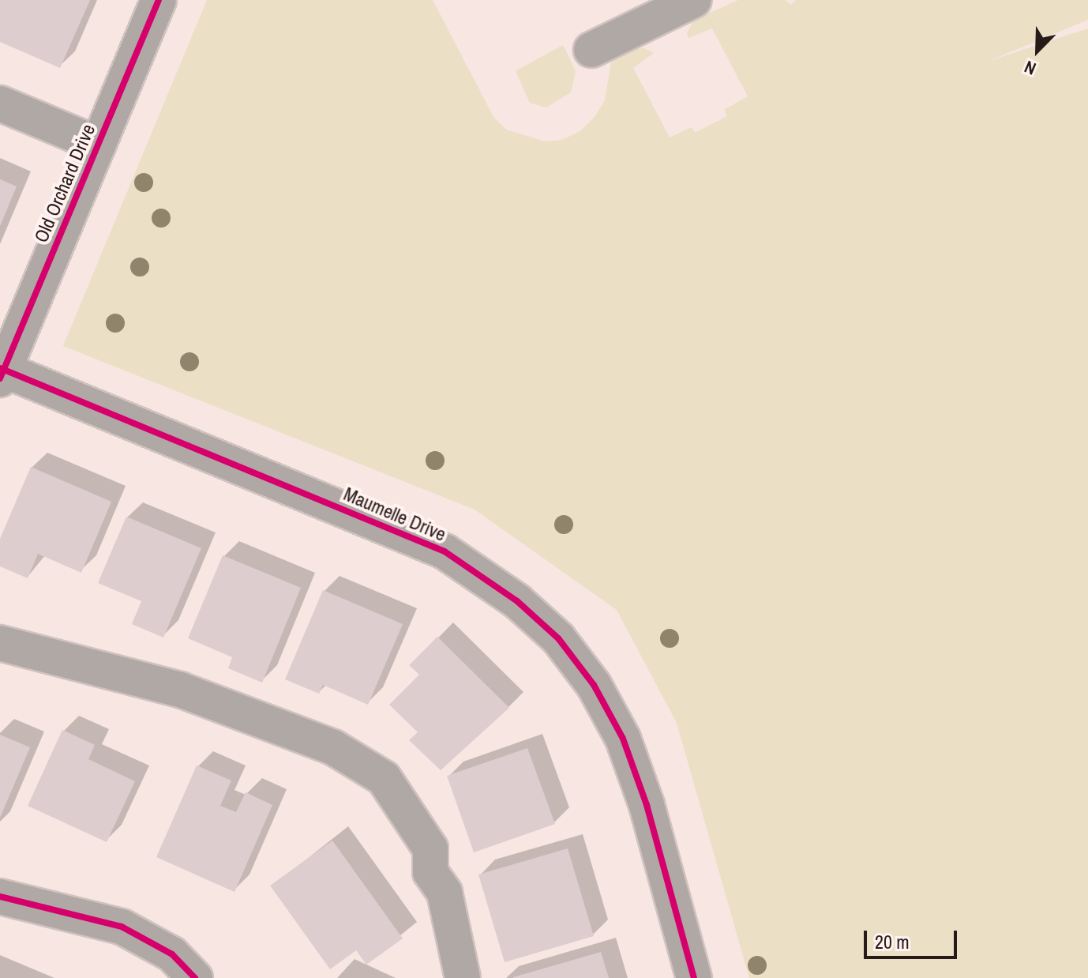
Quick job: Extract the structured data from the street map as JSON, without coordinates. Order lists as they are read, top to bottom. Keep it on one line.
{"streets":{"street":["Old Orchard Drive","Maumelle Drive"]},"crossings":[["Old Orchard Drive","Maumelle Drive"]],"scale_bar":"20 m","north":"bottom left"}
